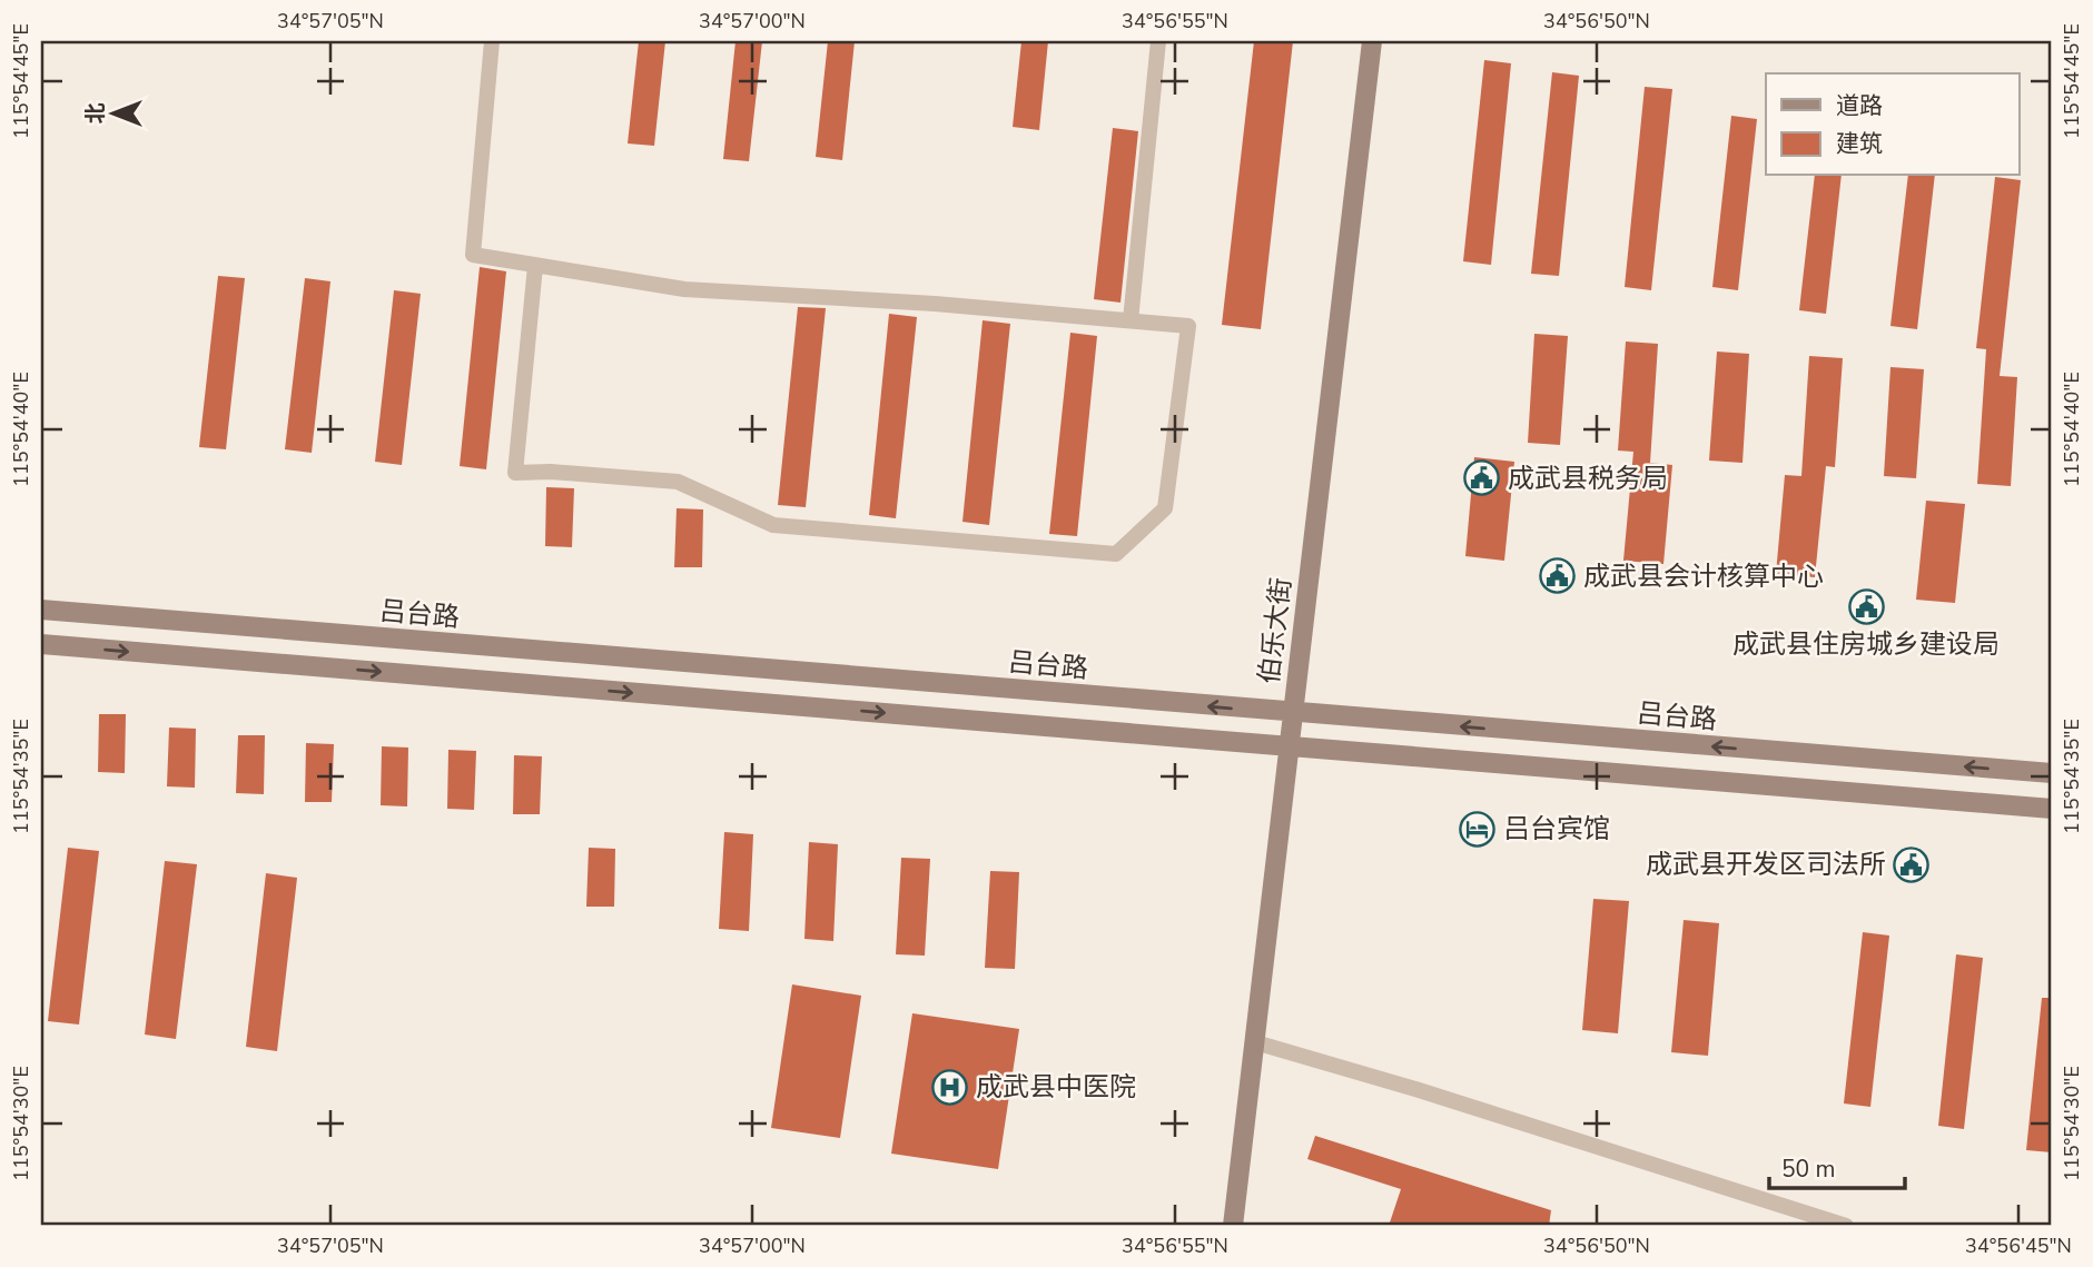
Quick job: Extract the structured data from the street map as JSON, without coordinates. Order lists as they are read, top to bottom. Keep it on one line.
{"streets":{"main road":["吕台路","伯乐大街"]},"crossings":[["吕台路","伯乐大街"]],"places":{"public building":["成武县税务局","成武县会计核算中心","成武县住房城乡建设局","成武县开发区司法所"],"hotel":["吕台宾馆"],"hospital":["成武县中医院"]},"legend":["道路","建筑"],"scale_bar":"50 m","north":"left","coordinates":["34°57'05\"N","34°57'00\"N","34°56'55\"N","34°56'50\"N","115°54'45\"E","115°54'40\"E","115°54'35\"E","115°54'30\"E","34°56'45\"N"]}
